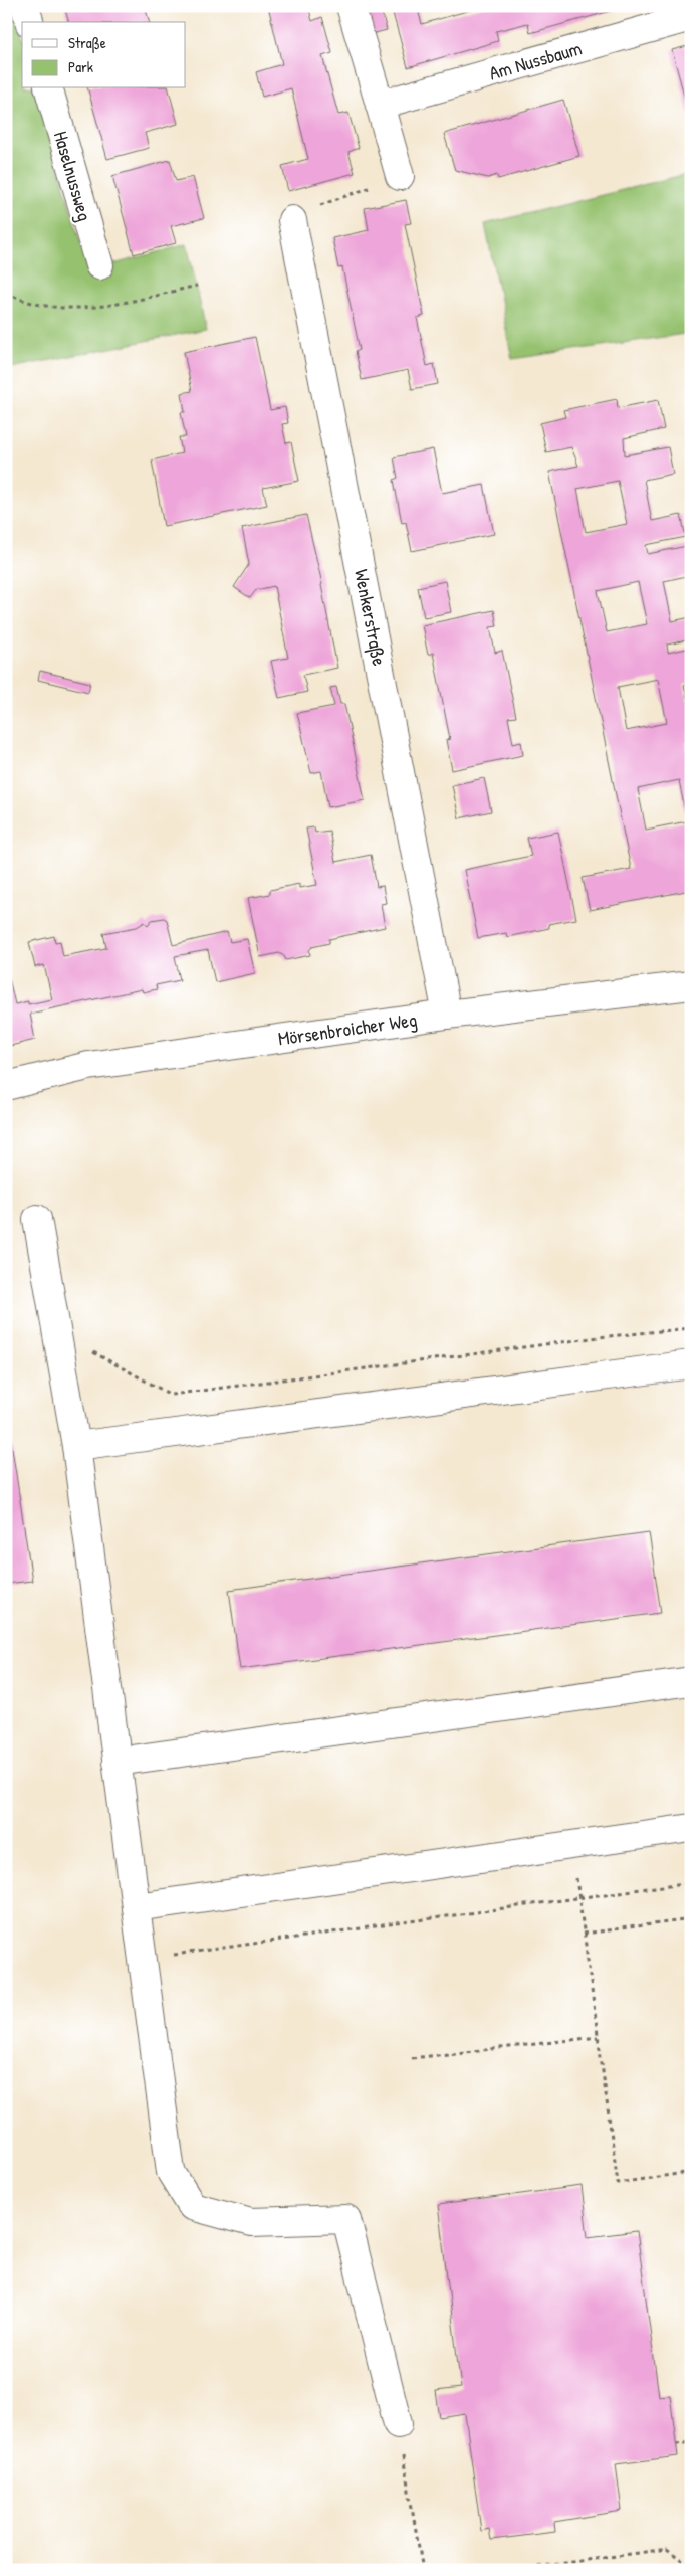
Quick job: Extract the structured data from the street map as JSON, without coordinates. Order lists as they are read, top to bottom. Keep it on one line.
{"streets":{"street":["Am Nussbaum","Haselnussweg","Wenkerstraße","Mörsenbroicher Weg"]},"crossings":[["Wenkerstraße","Mörsenbroicher Weg"]],"legend":["Straße","Park"]}
